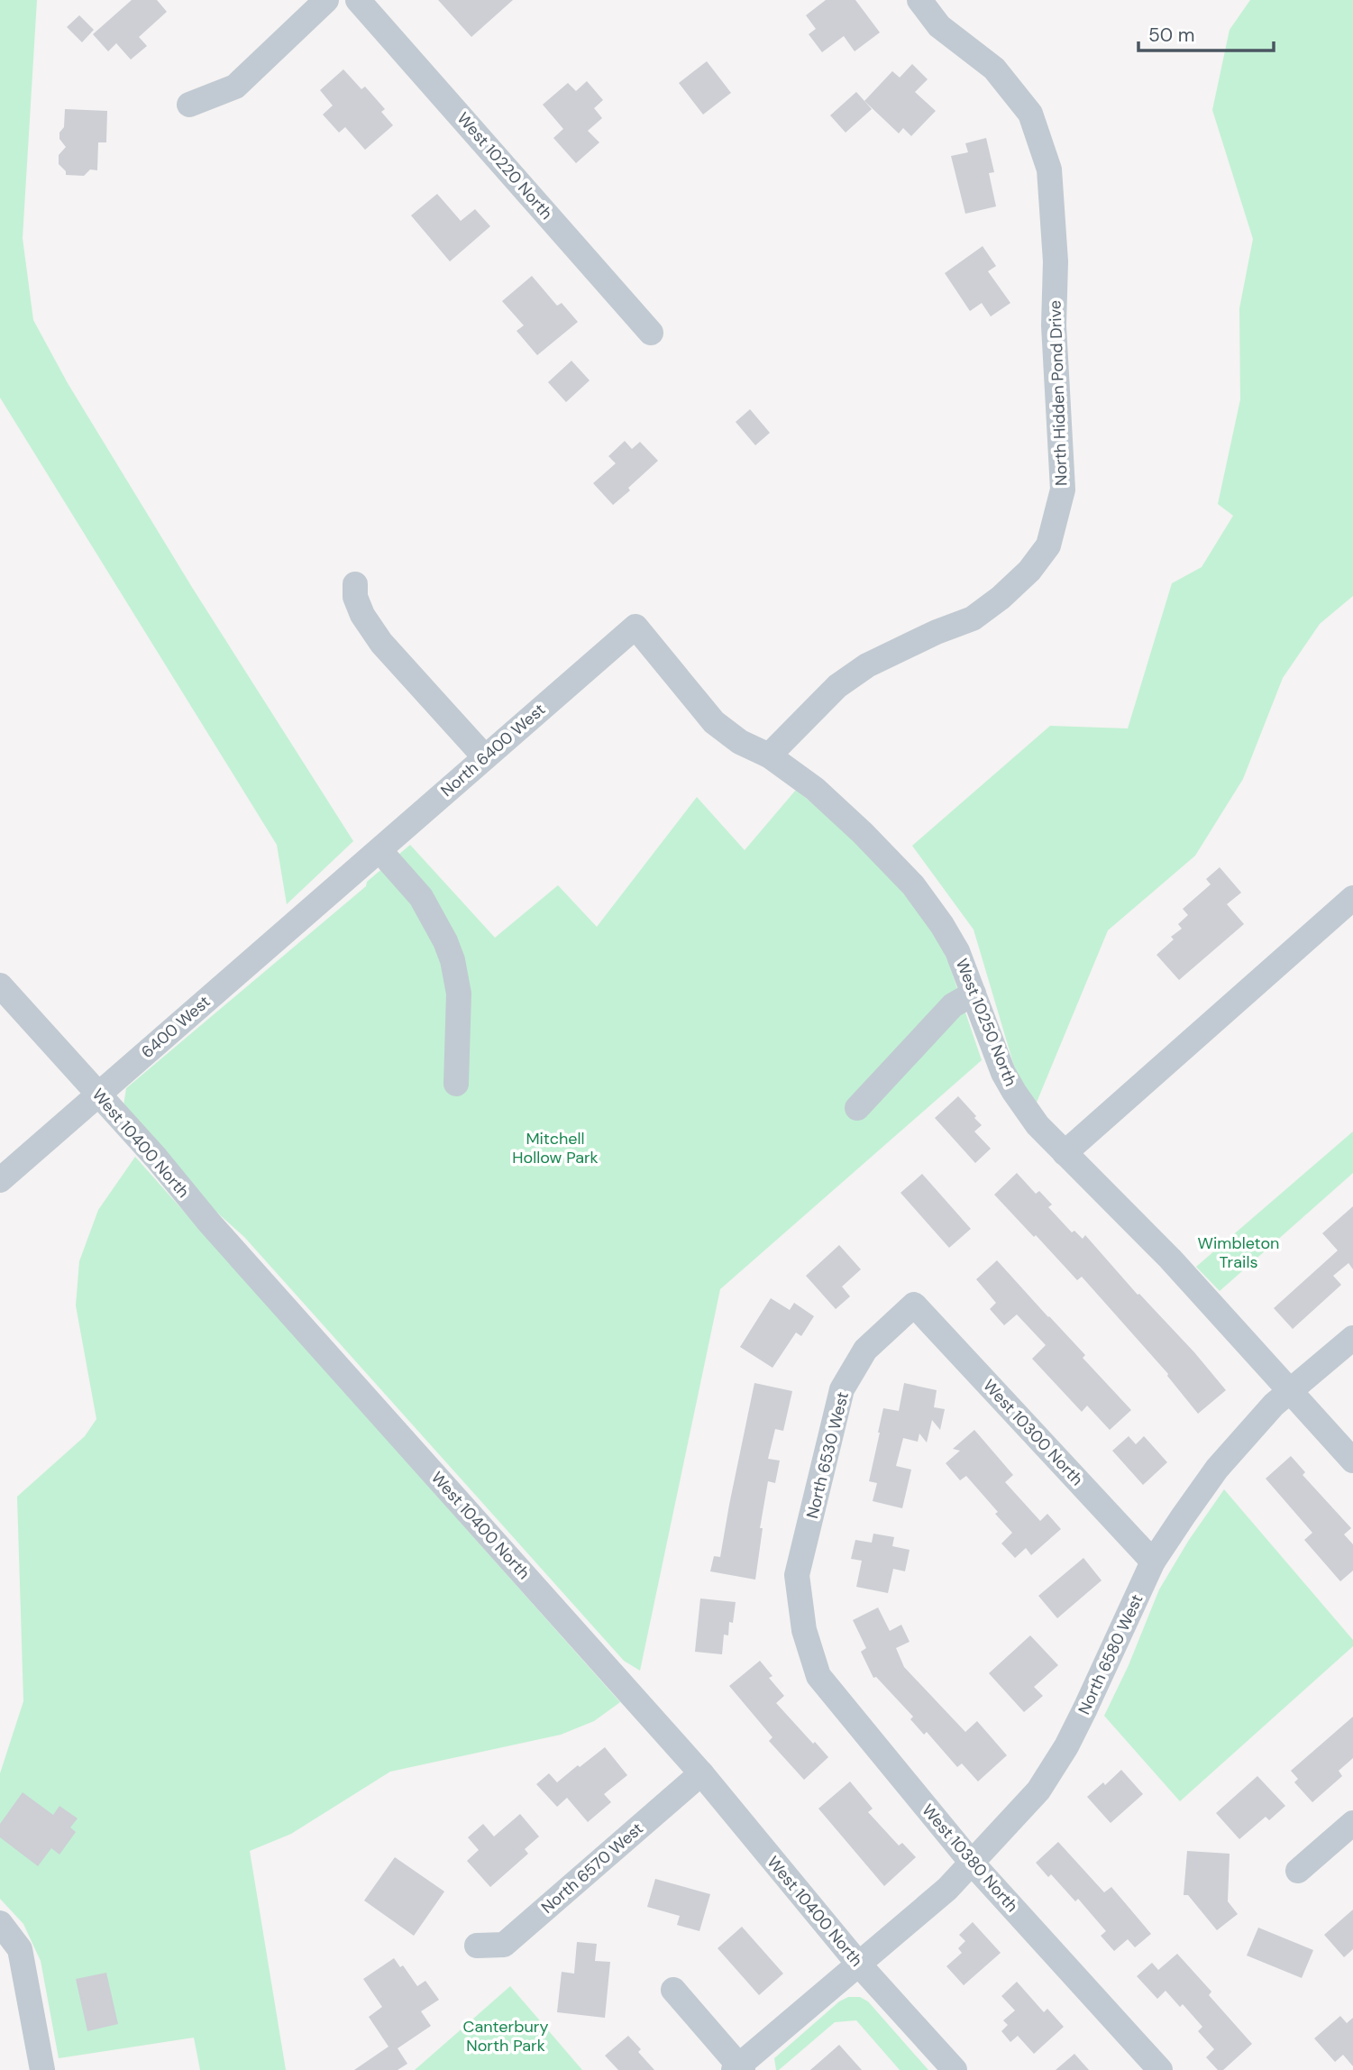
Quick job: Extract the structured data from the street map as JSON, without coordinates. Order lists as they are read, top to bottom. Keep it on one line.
{"streets":{"street":["West 10220 North","North Hidden Pond Drive","North 6400 West","West 10250 North","6400 West","West 10400 North","West 10300 North","North 6530 West","North 6580 West","West 10380 North","North 6570 West"]},"crossings":[["North Hidden Pond Drive","West 10250 North"],["North 6400 West","West 10250 North"],["North 6400 West","6400 West"],["West 10250 North","North 6580 West"],["6400 West","West 10400 North"],["West 10400 North","North 6580 West"],["West 10400 North","North 6570 West"],["West 10300 North","North 6530 West"],["West 10300 North","North 6580 West"],["North 6530 West","West 10380 North"],["North 6580 West","West 10380 North"]],"parks":["Mitchell Hollow Park","Wimbleton Trails","Canterbury North Park"],"scale_bar":"50 m"}
